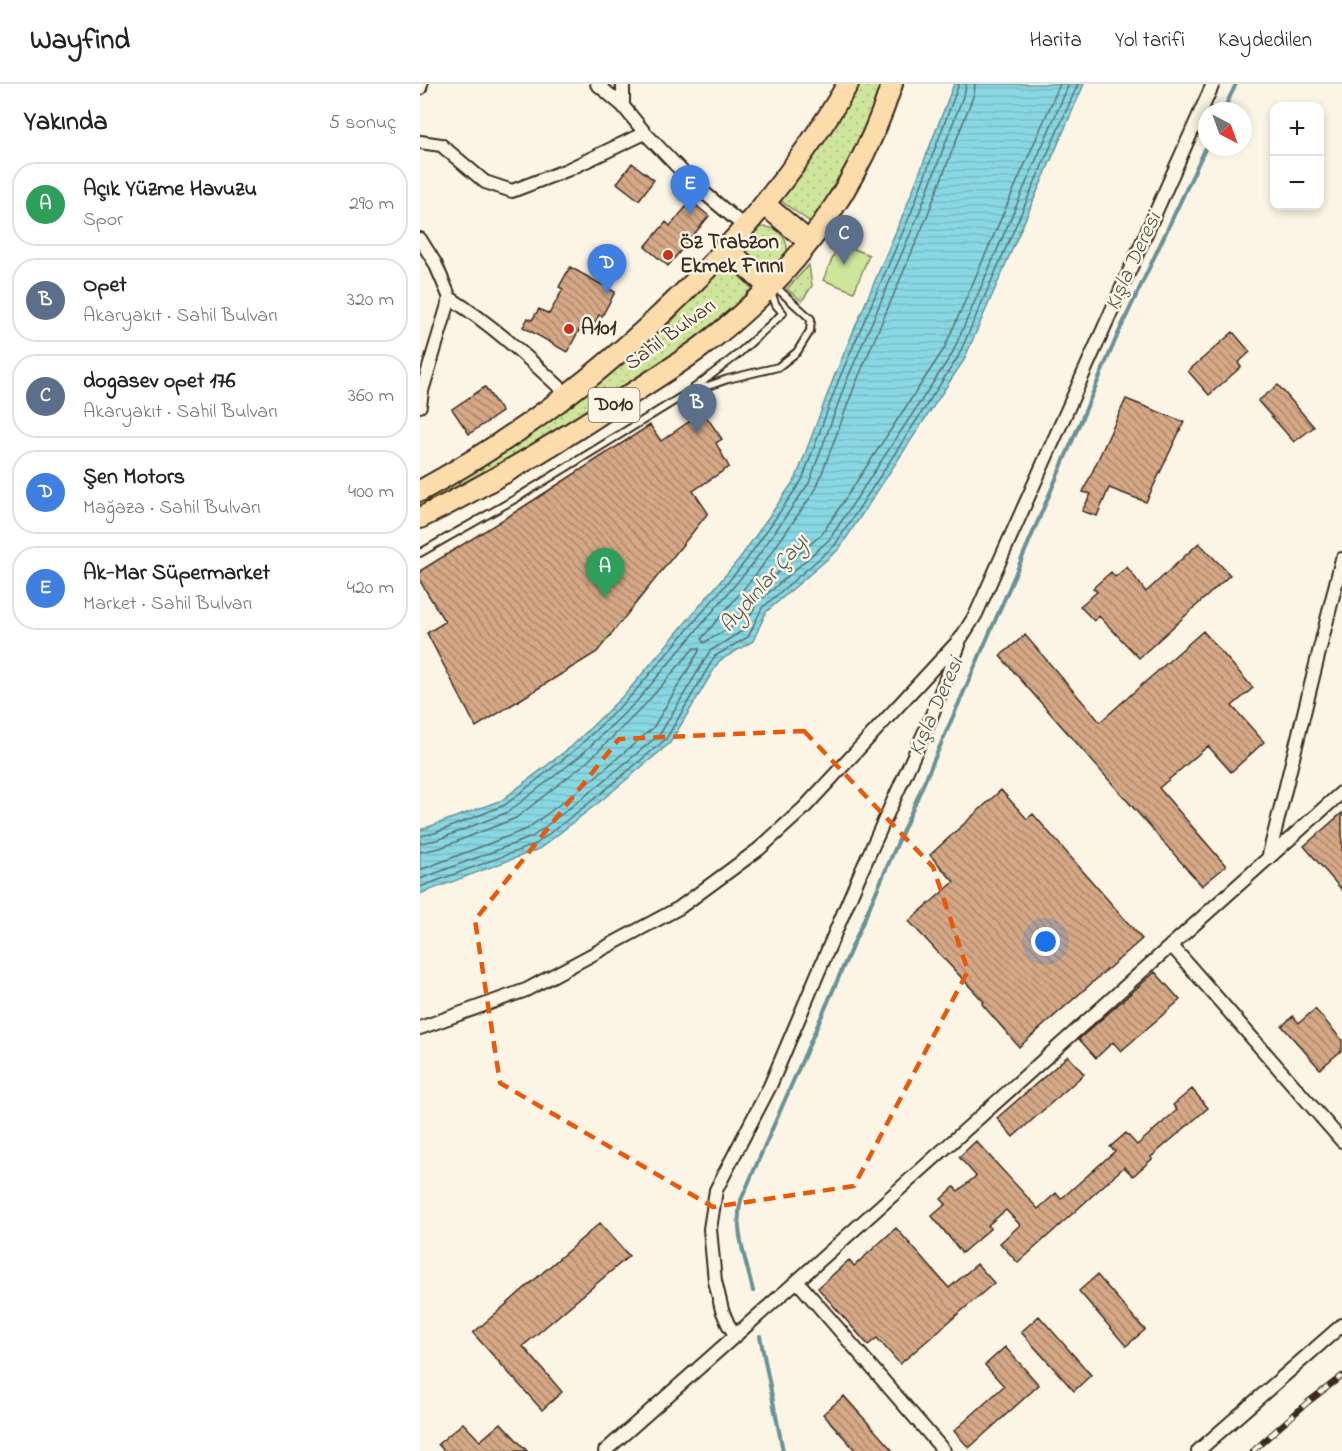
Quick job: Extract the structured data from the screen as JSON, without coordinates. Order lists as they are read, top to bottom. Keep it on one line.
{"streets":{"highway":["Sahil Bulvarı","D010"]},"water":["Kışla Deresi","Aydınlar Çayı"],"places":["Öz Trabzon Ekmek Fırını","A101"],"north":"bottom right","page":{"header":"Wayfind","nav":["Harita","Yol tarifi","Kaydedilen"],"heading":["Yakında","5 sonuç"],"map_buttons":["+","−"],"list":[{"mark":"A","name":"Açık Yüzme Havuzu","note":"Spor","value":"290 m"},{"mark":"B","name":"Opet","note":"Akaryakıt · Sahil Bulvarı","value":"320 m"},{"mark":"C","name":"dogasev opet 176","note":"Akaryakıt · Sahil Bulvarı","value":"360 m"},{"mark":"D","name":"Şen Motors","note":"Mağaza · Sahil Bulvarı","value":"400 m"},{"mark":"E","name":"Ak-Mar Süpermarket","note":"Market · Sahil Bulvarı","value":"420 m"}],"pins":["E","C","D","B","A"]}}
